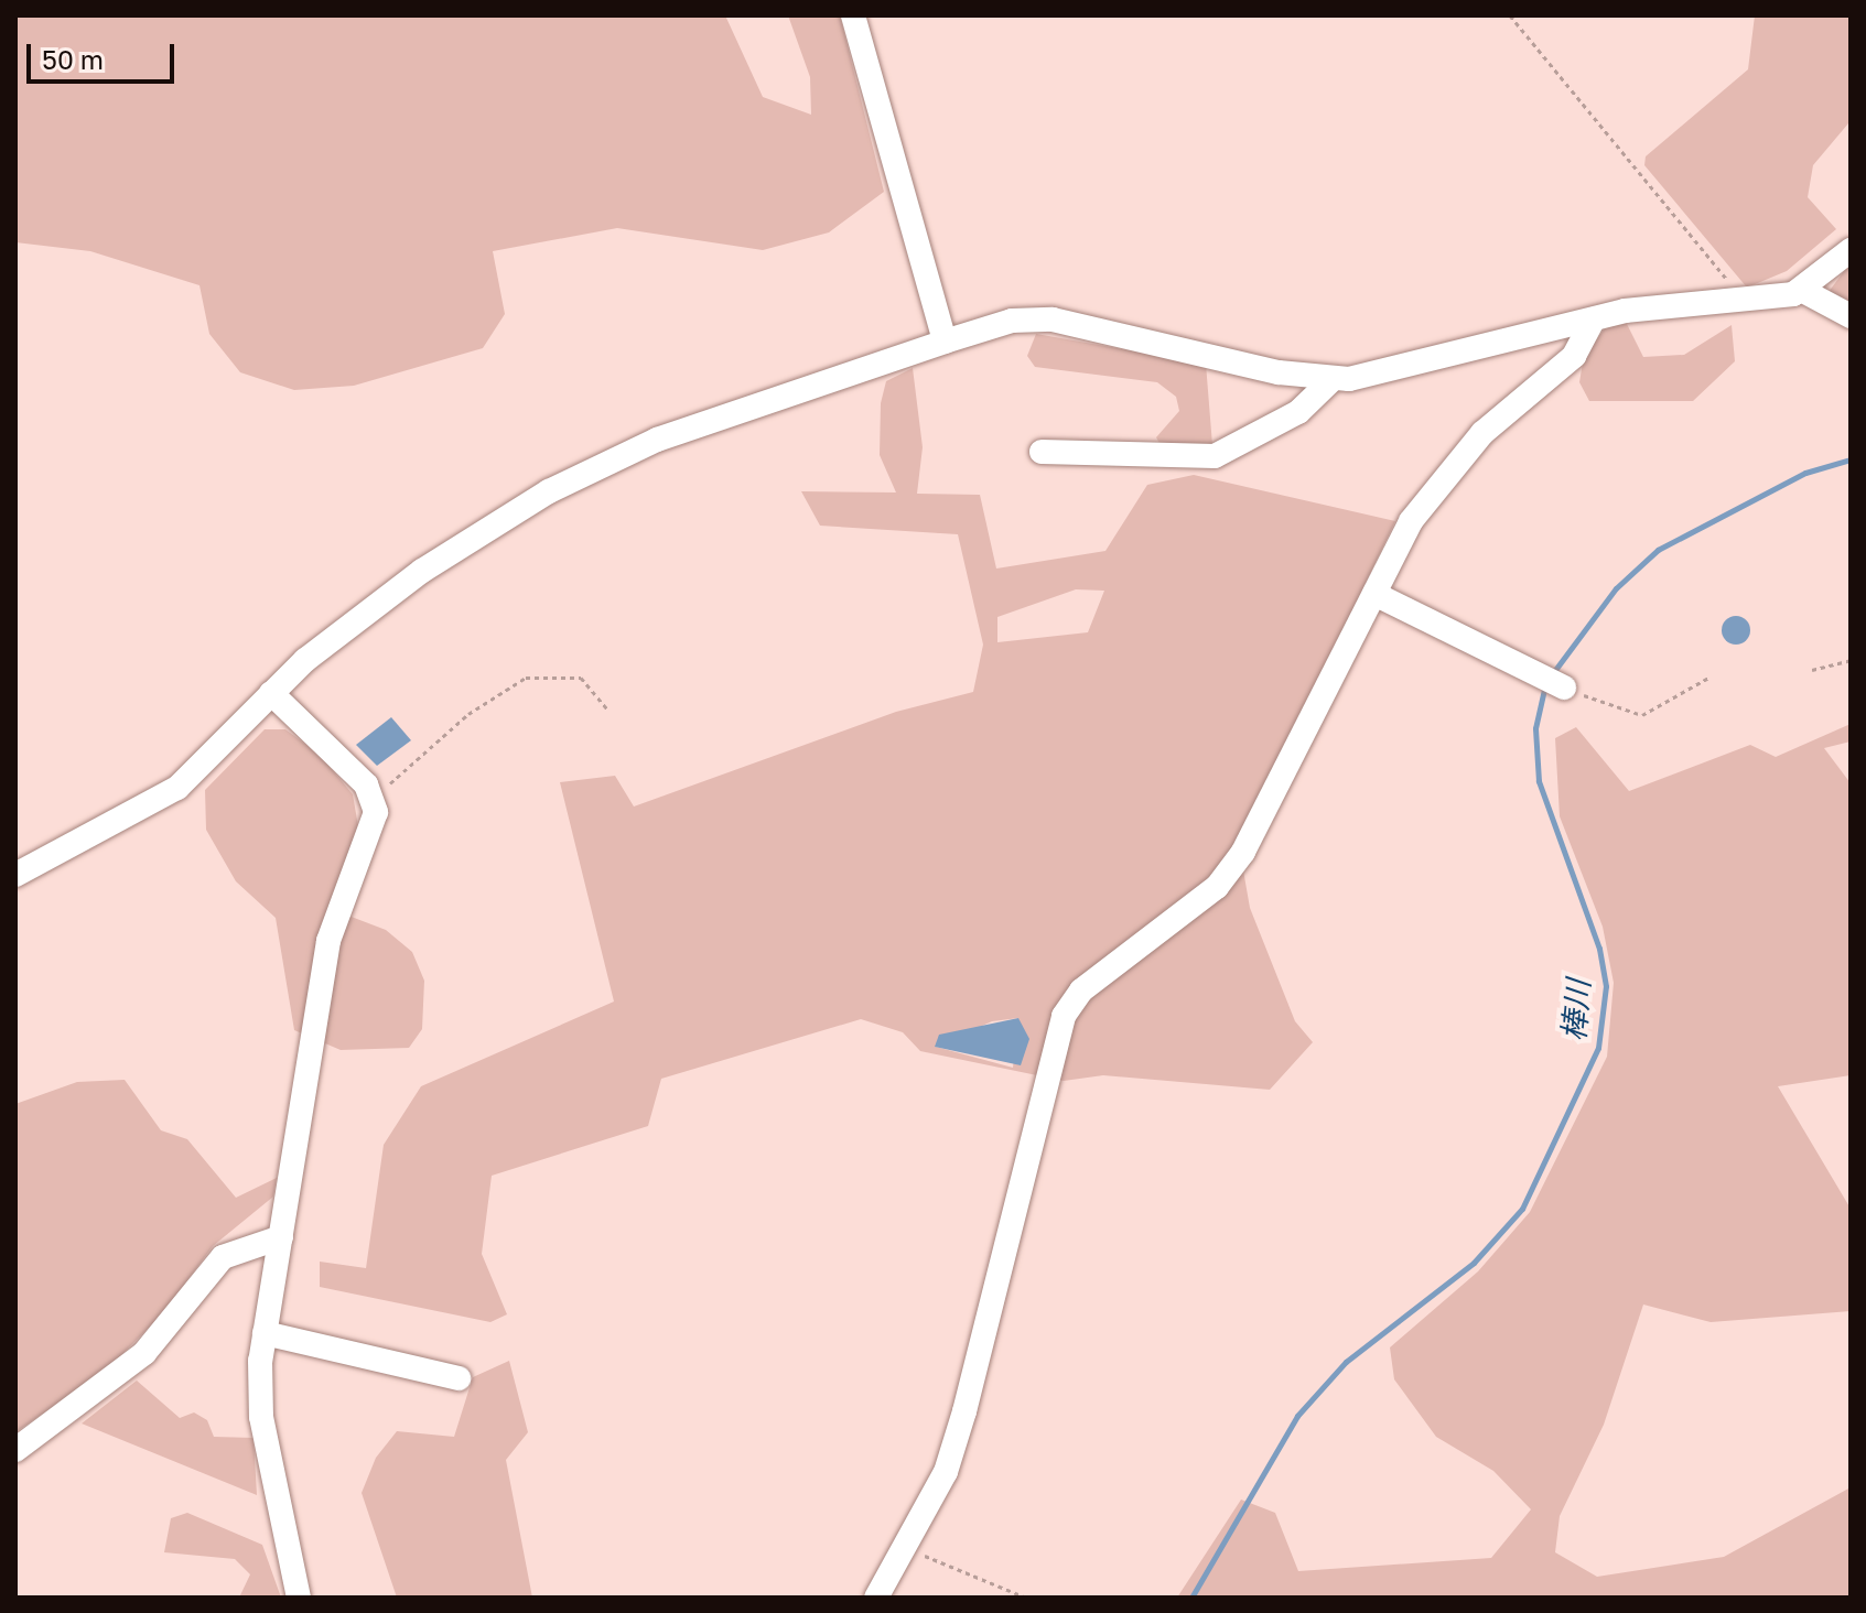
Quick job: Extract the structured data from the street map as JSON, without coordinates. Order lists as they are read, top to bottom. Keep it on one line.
{"water":["棒川"],"scale_bar":"50 m"}
